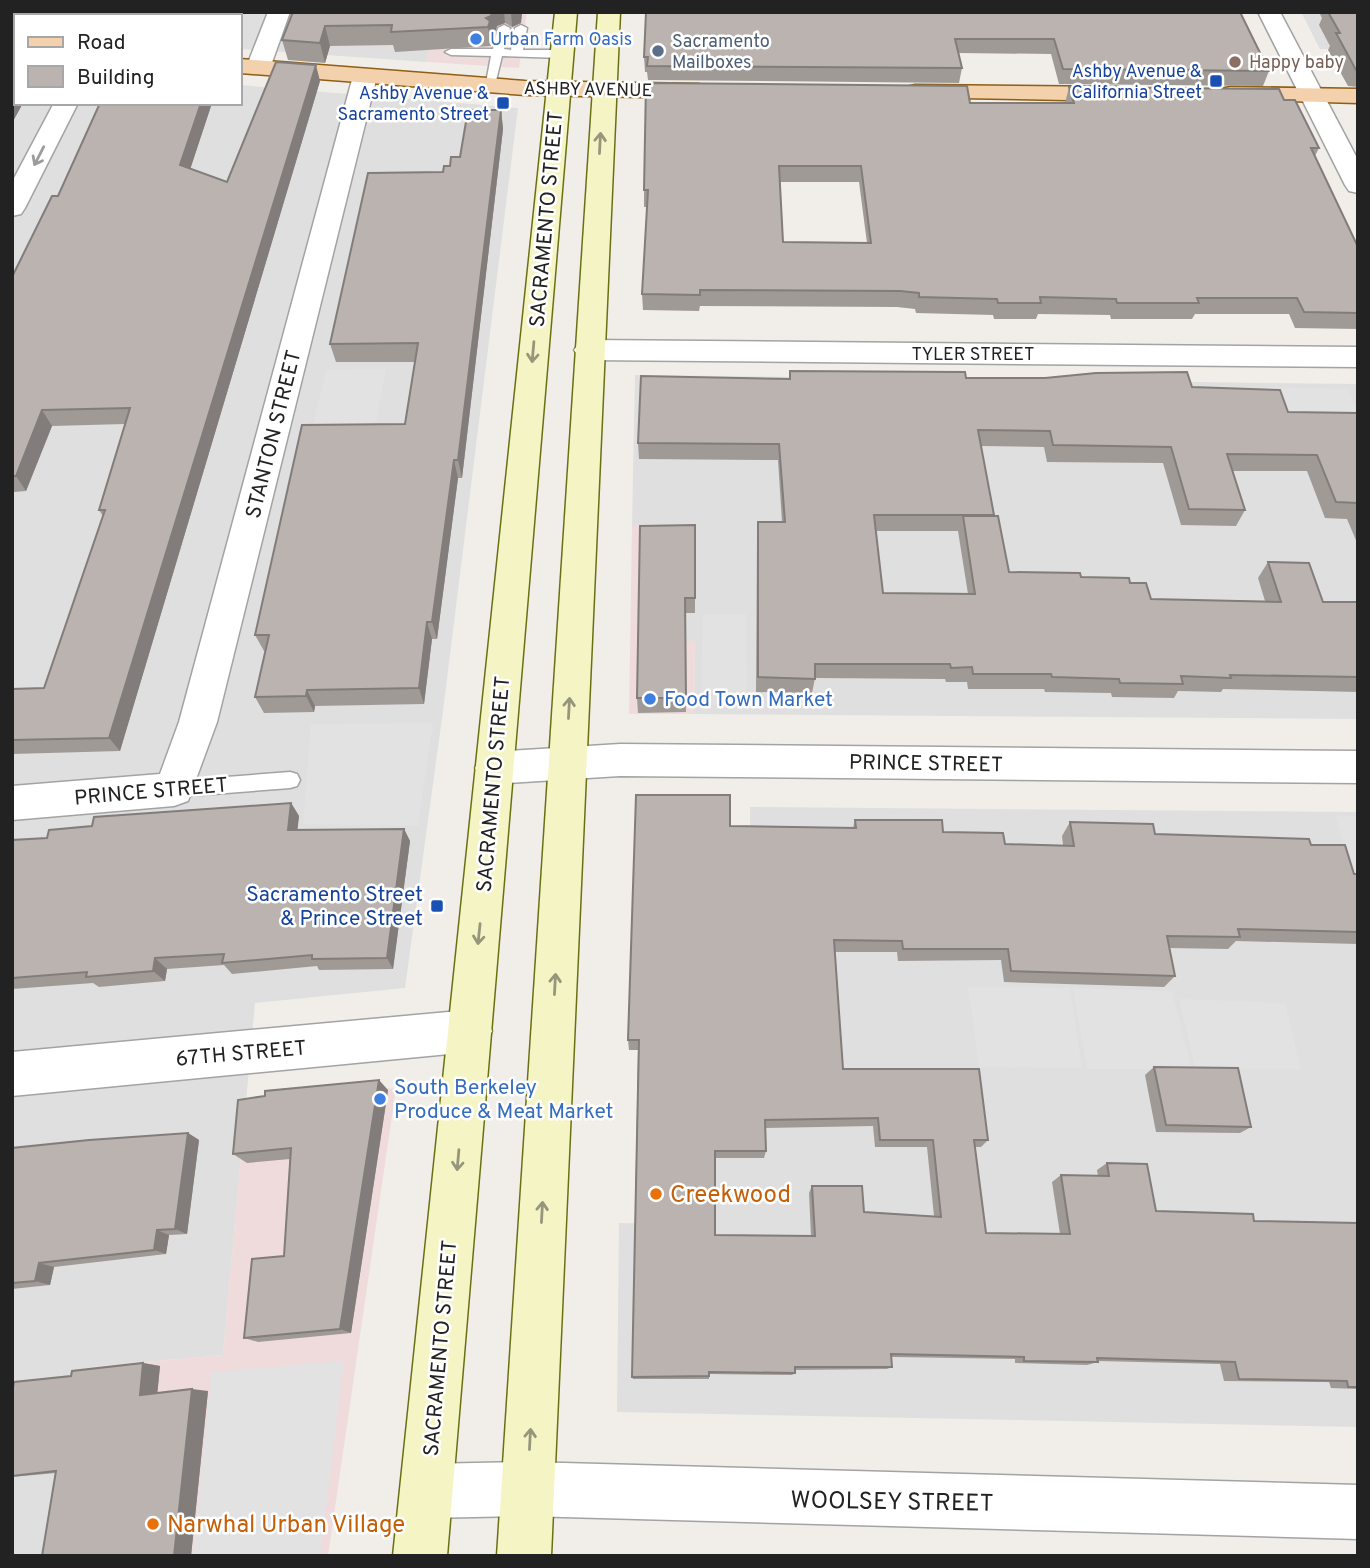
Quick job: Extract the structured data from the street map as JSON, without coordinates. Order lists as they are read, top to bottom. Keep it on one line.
{"streets":{"main road":["ASHBY AVENUE"],"street":["SACRAMENTO STREET","TYLER STREET","STANTON STREET","PRINCE STREET","67TH STREET","WOOLSEY STREET"]},"crossings":[["ASHBY AVENUE","SACRAMENTO STREET"],["ASHBY AVENUE","STANTON STREET"],["SACRAMENTO STREET","PRINCE STREET"],["SACRAMENTO STREET","67TH STREET"],["SACRAMENTO STREET","WOOLSEY STREET"],["STANTON STREET","PRINCE STREET"]],"places":{"other":["Urban Farm Oasis","Sacramento Mailboxes","Happy baby","Food Town Market","South Berkeley Produce & Meat Market","Creekwood","Narwhal Urban Village"],"transit":["Ashby Avenue & California Street","Ashby Avenue & Sacramento Street","Sacramento Street & Prince Street"]},"legend":["Road","Building"]}
